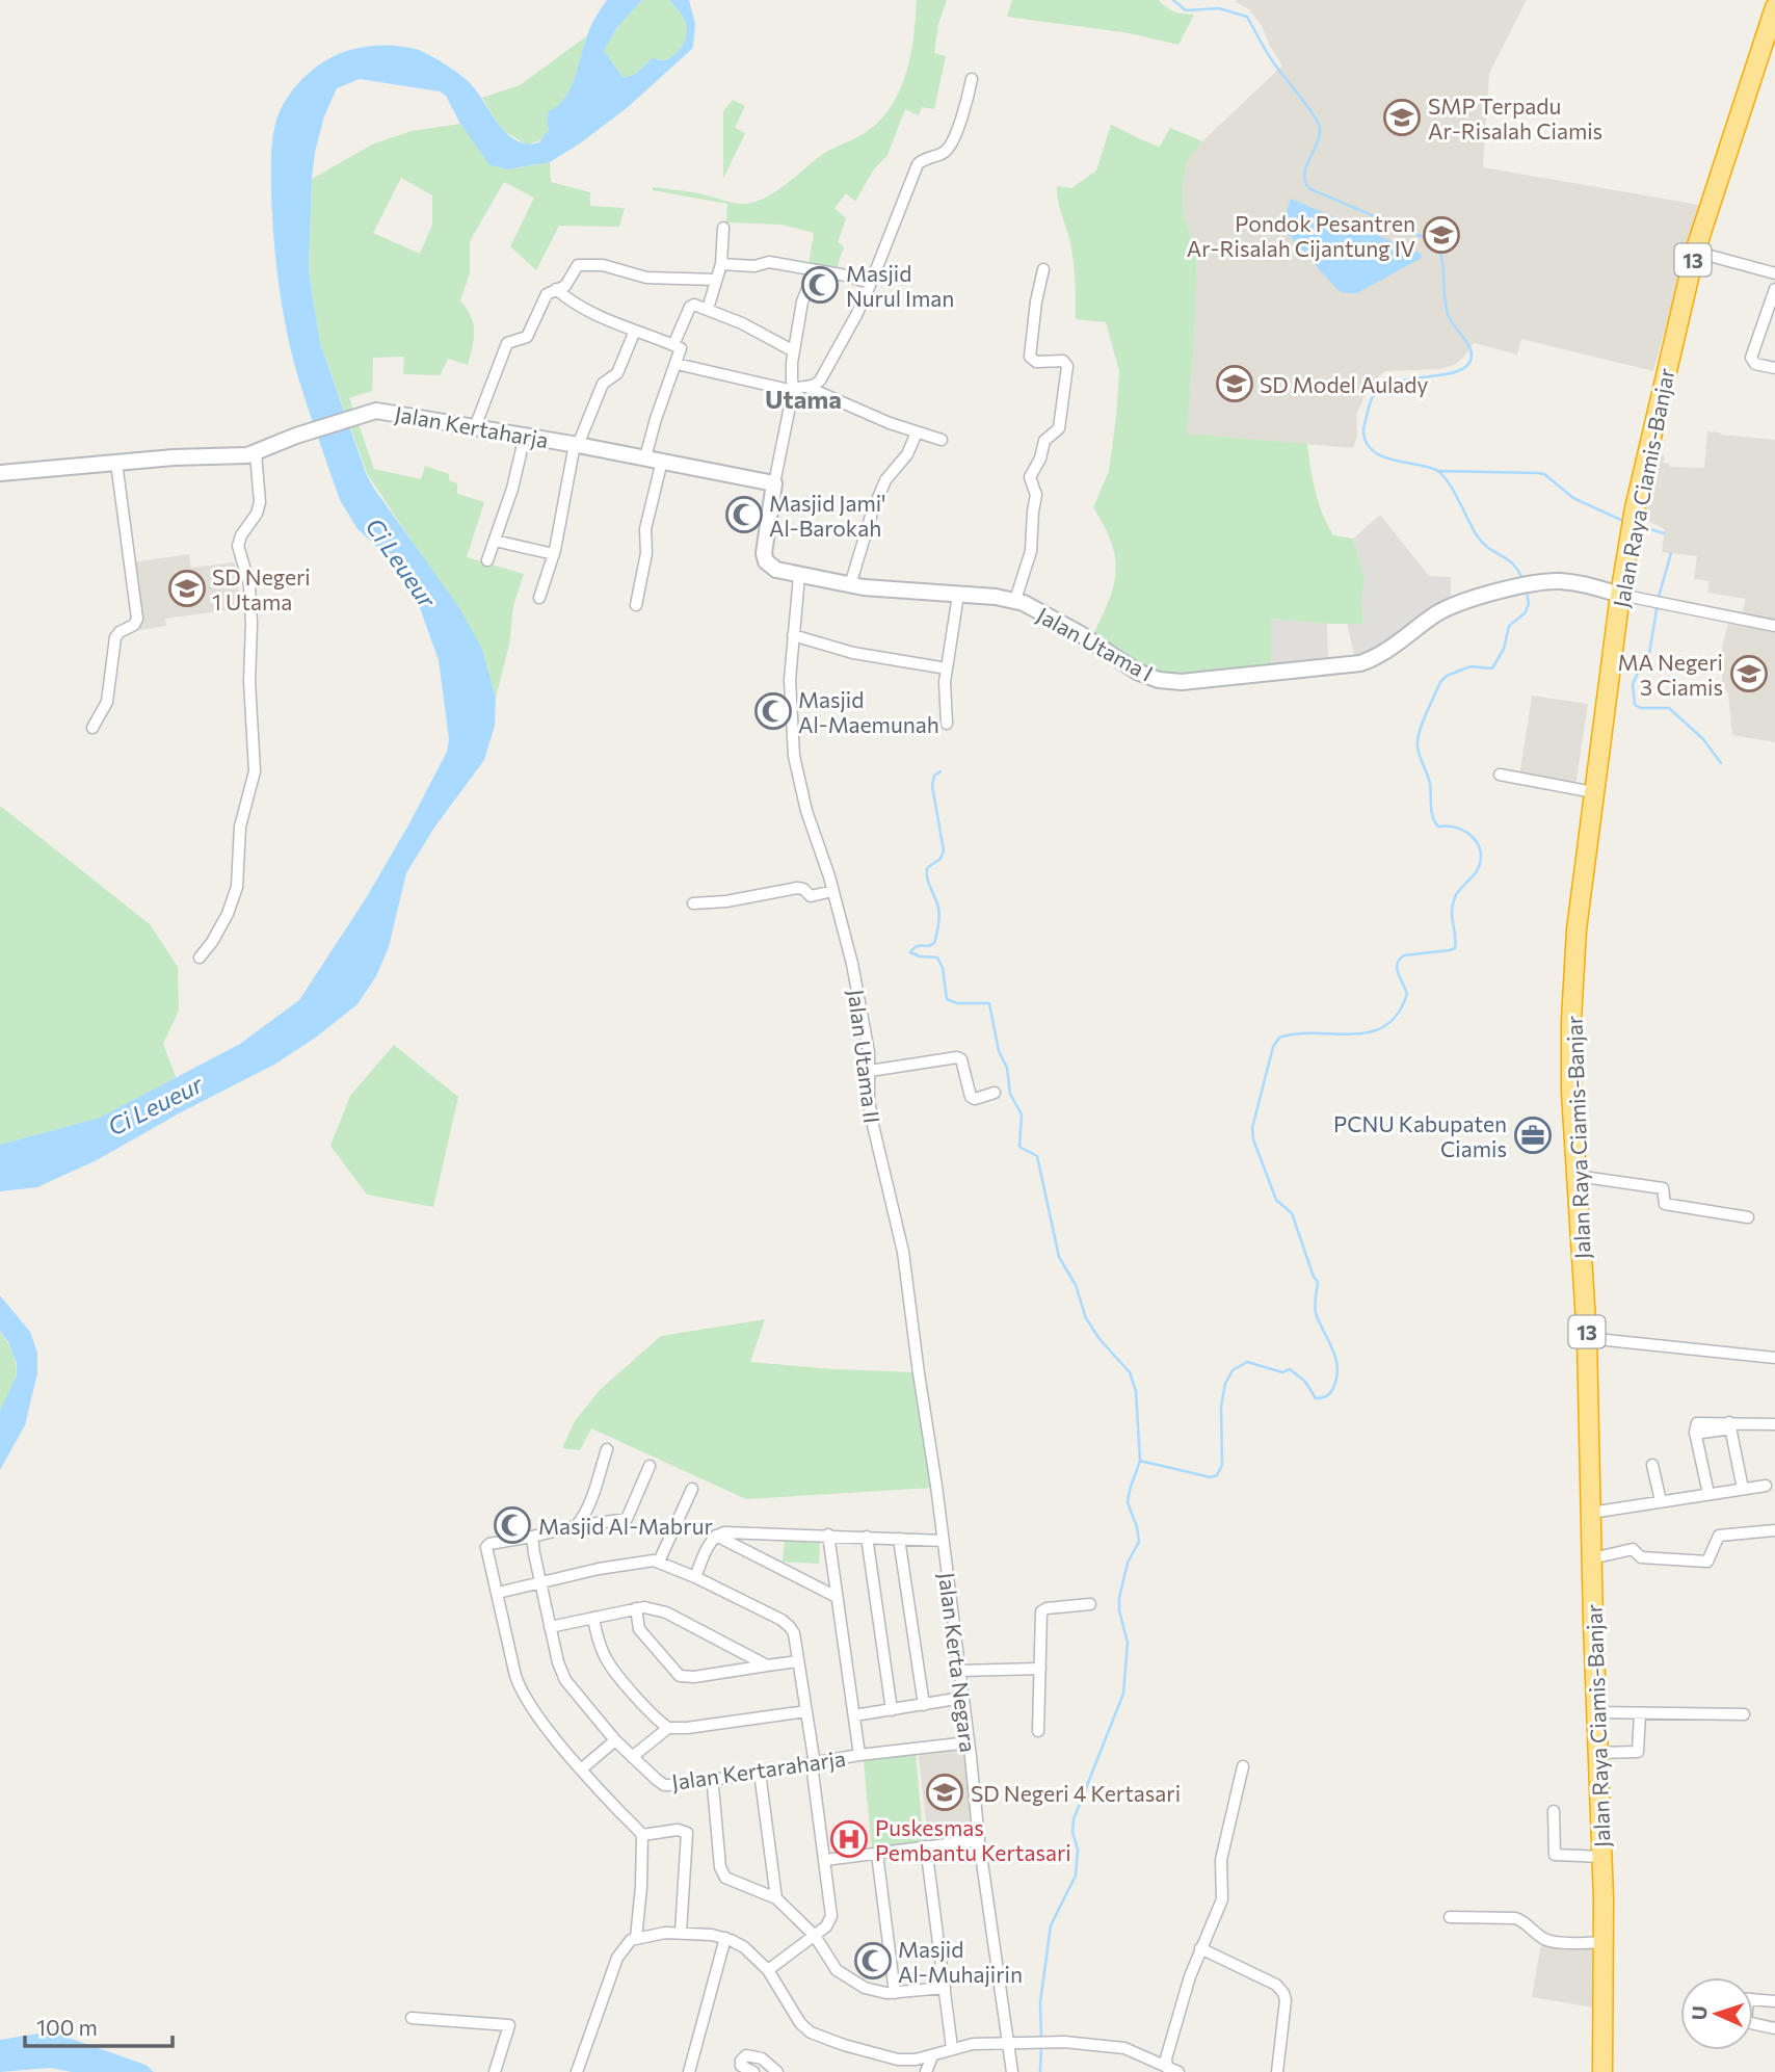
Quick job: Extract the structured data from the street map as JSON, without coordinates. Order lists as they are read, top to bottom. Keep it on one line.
{"streets":{"highway":["13","Jalan Raya Ciamis-Banjar"],"street":["Jalan Kertaharja","Jalan Utama I","Jalan Utama II","Jalan Kerta Negara","Jalan Kertaraharja"]},"crossings":[["Jalan Kertaharja","Jalan Utama I"],["Jalan Raya Ciamis-Banjar","Jalan Utama I"],["Jalan Utama I","Jalan Utama II"],["Jalan Utama II","Jalan Kerta Negara"],["Jalan Kerta Negara","Jalan Kertaraharja"]],"districts":["Utama"],"water":["Ci Leueur"],"places":{"school or university":["SMP Terpadu Ar-Risalah Ciamis","Pondok Pesantren Ar-Risalah Cijantung IV","SD Model Aulady","SD Negeri 1 Utama","MA Negeri 3 Ciamis","SD Negeri 4 Kertasari"],"mosque":["Masjid Nurul Iman","Masjid Jami' Al-Barokah","Masjid Al-Maemunah","Masjid Al-Mabrur","Masjid Al-Muhajirin"],"office":["PCNU Kabupaten Ciamis"],"hospital":["Puskesmas Pembantu Kertasari"]},"scale_bar":"100 m","north":"left"}
